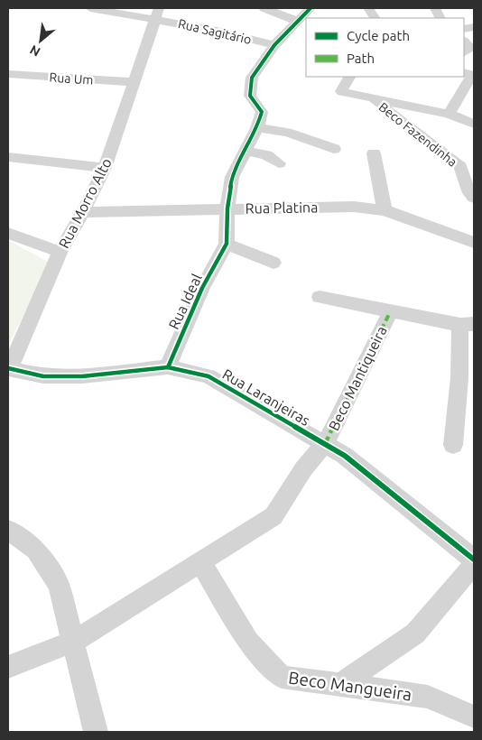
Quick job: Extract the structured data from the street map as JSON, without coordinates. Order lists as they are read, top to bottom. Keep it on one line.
{"streets":{"street":["Rua Sagitário","Rua Um","Beco Fazendinha","Rua Morro Alto","Rua Platina","Rua Ideal","Beco Mantiqueira","Rua Laranjeiras","Beco Mangueira"]},"crossings":[["Rua Sagitário","Rua Morro Alto"],["Rua Sagitário","Rua Ideal"],["Rua Um","Rua Morro Alto"],["Rua Morro Alto","Rua Platina"],["Rua Morro Alto","Rua Laranjeiras"],["Rua Platina","Rua Ideal"],["Rua Ideal","Rua Laranjeiras"],["Beco Mantiqueira","Rua Laranjeiras"]],"legend":["Cycle path","Path"],"north":"bottom left"}
